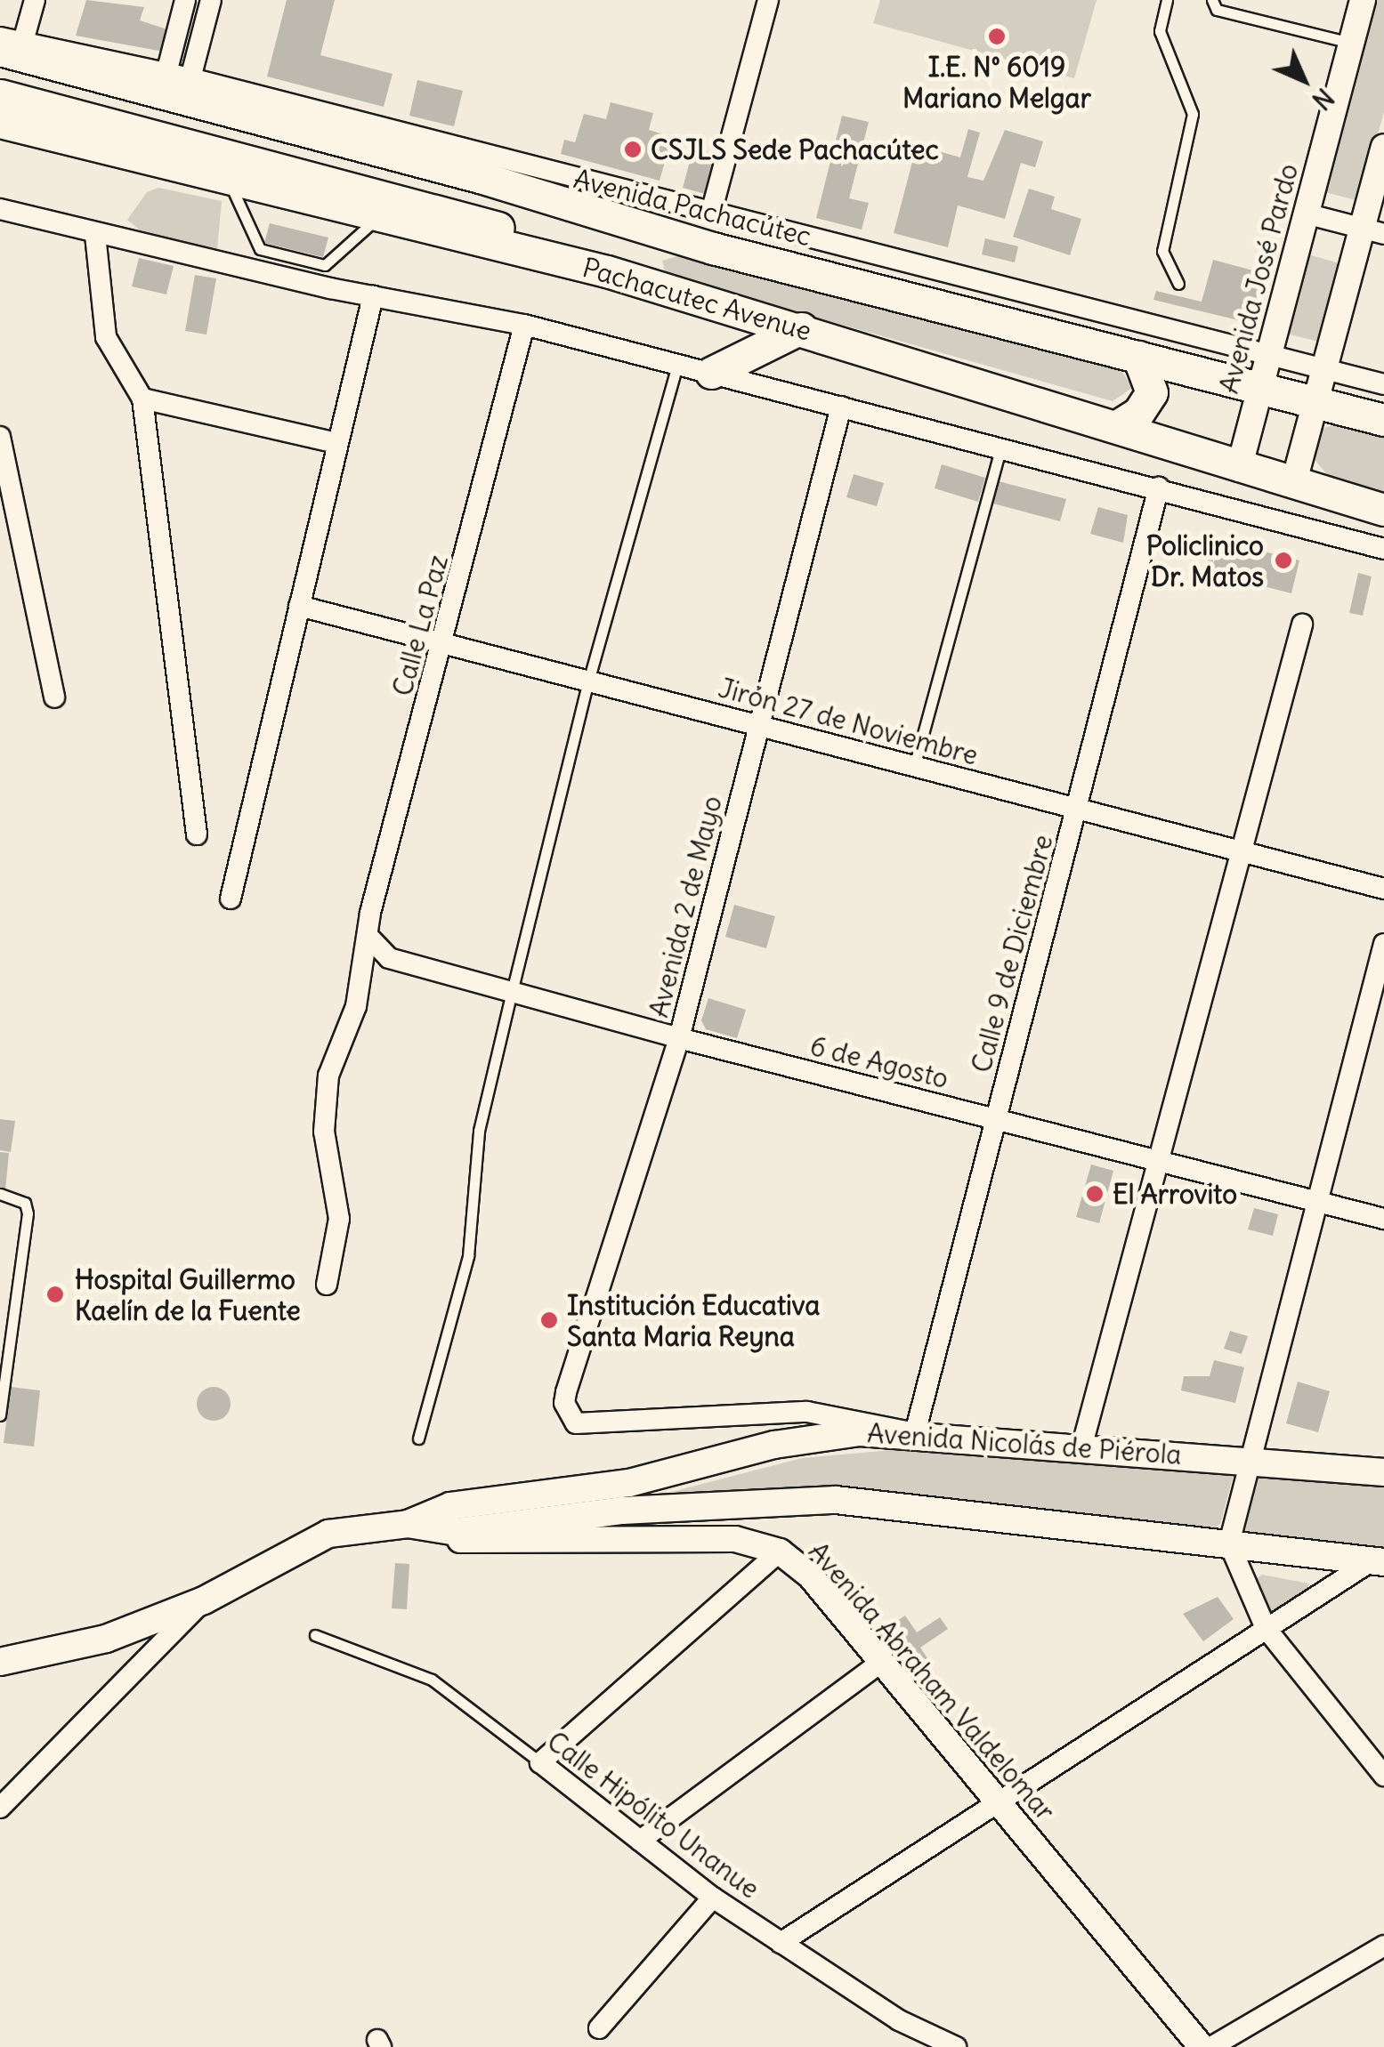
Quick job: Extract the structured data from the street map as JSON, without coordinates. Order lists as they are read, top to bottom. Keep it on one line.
{"streets":{"main road":["Avenida Pachacútec","Pachacutec Avenue","Avenida Nicolás de Piérola"],"street":["Avenida José Pardo","Calle La Paz","Jirón 27 de Noviembre","Avenida 2 de Mayo","Calle 9 de Diciembre","6 de Agosto","Avenida Abraham Valdelomar","Calle Hipólito Unanue"]},"crossings":[["Avenida Pachacútec","Avenida José Pardo"],["Avenida Pachacútec","Pachacutec Avenue"],["Avenida José Pardo","Pachacutec Avenue"],["Calle La Paz","Jirón 27 de Noviembre"],["Calle La Paz","6 de Agosto"],["Jirón 27 de Noviembre","Avenida 2 de Mayo"],["Jirón 27 de Noviembre","Calle 9 de Diciembre"],["Avenida 2 de Mayo","Calle 9 de Diciembre"],["Avenida 2 de Mayo","6 de Agosto"],["Avenida 2 de Mayo","Avenida Nicolás de Piérola"],["Calle 9 de Diciembre","6 de Agosto"],["Calle 9 de Diciembre","Avenida Nicolás de Piérola"],["Avenida Nicolás de Piérola","Avenida Abraham Valdelomar"]],"places":["I.E. N° 6019 Mariano Melgar","CSJLS Sede Pachacútec","Policlinico Dr. Matos","El Arrovito","Hospital Guillermo Kaelín de la Fuente","Institución Educativa Santa Maria Reyna"],"north":"bottom right"}
